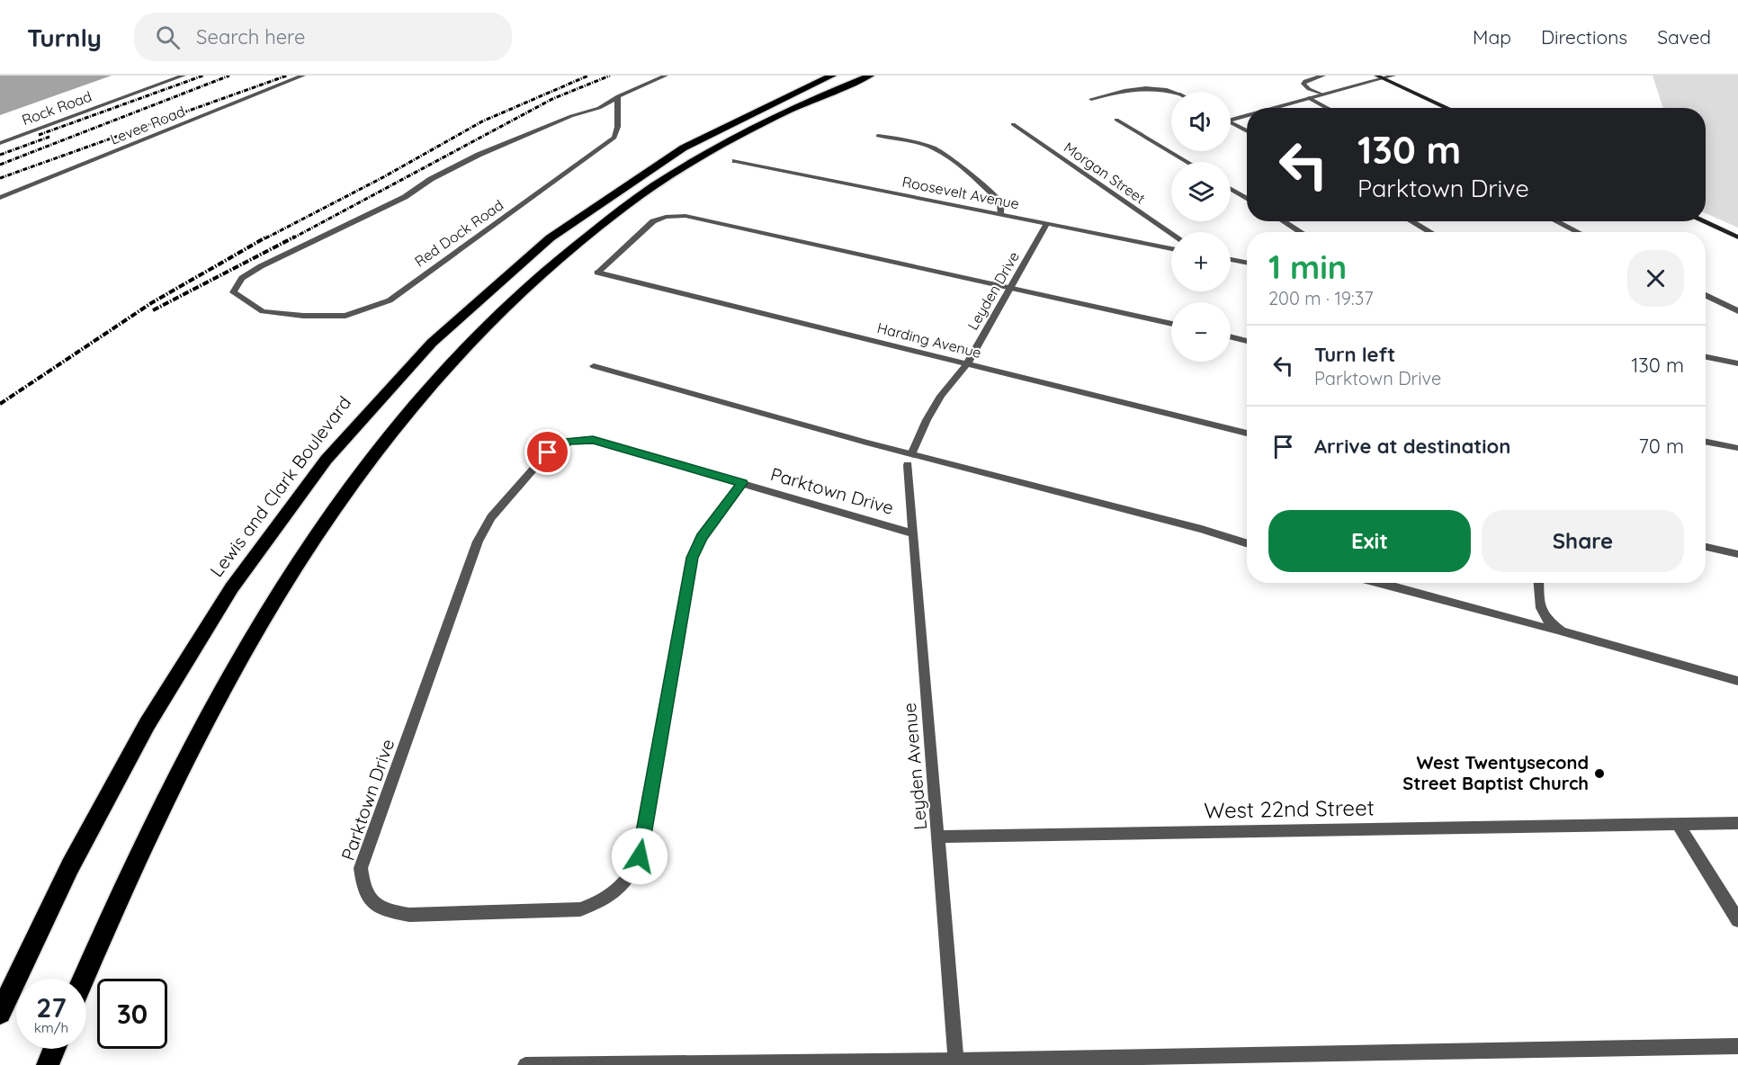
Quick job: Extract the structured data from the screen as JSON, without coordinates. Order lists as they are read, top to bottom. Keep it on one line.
{"streets":{"highway":["Lewis and Clark Boulevard"],"street":["Rock Road","Levee Road","Morgan Street","Roosevelt Avenue","Red Dock Road","Leyden Drive","Harding Avenue","Parktown Drive","Leyden Avenue","West 22nd Street"]},"crossings":[["Roosevelt Avenue","Leyden Drive"],["Leyden Drive","Harding Avenue"],["Leyden Drive","Leyden Avenue"],["Parktown Drive","Leyden Avenue"],["Leyden Avenue","West 22nd Street"]],"places":["West Twentysecond Street Baptist Church"],"page":{"header":"Turnly","search":"Search here","nav":["Map","Directions","Saved"],"map_buttons":["+","−"],"turn":["130 m","Parktown Drive"],"heading":["1 min","200 m · 19:37"],"list":[{"name":"Turn left","note":"Parktown Drive","value":"130 m"},{"name":"Arrive at destination","value":"70 m"}],"buttons":["Exit","Share"],"speed":"27 km/h","limit":"30"}}
